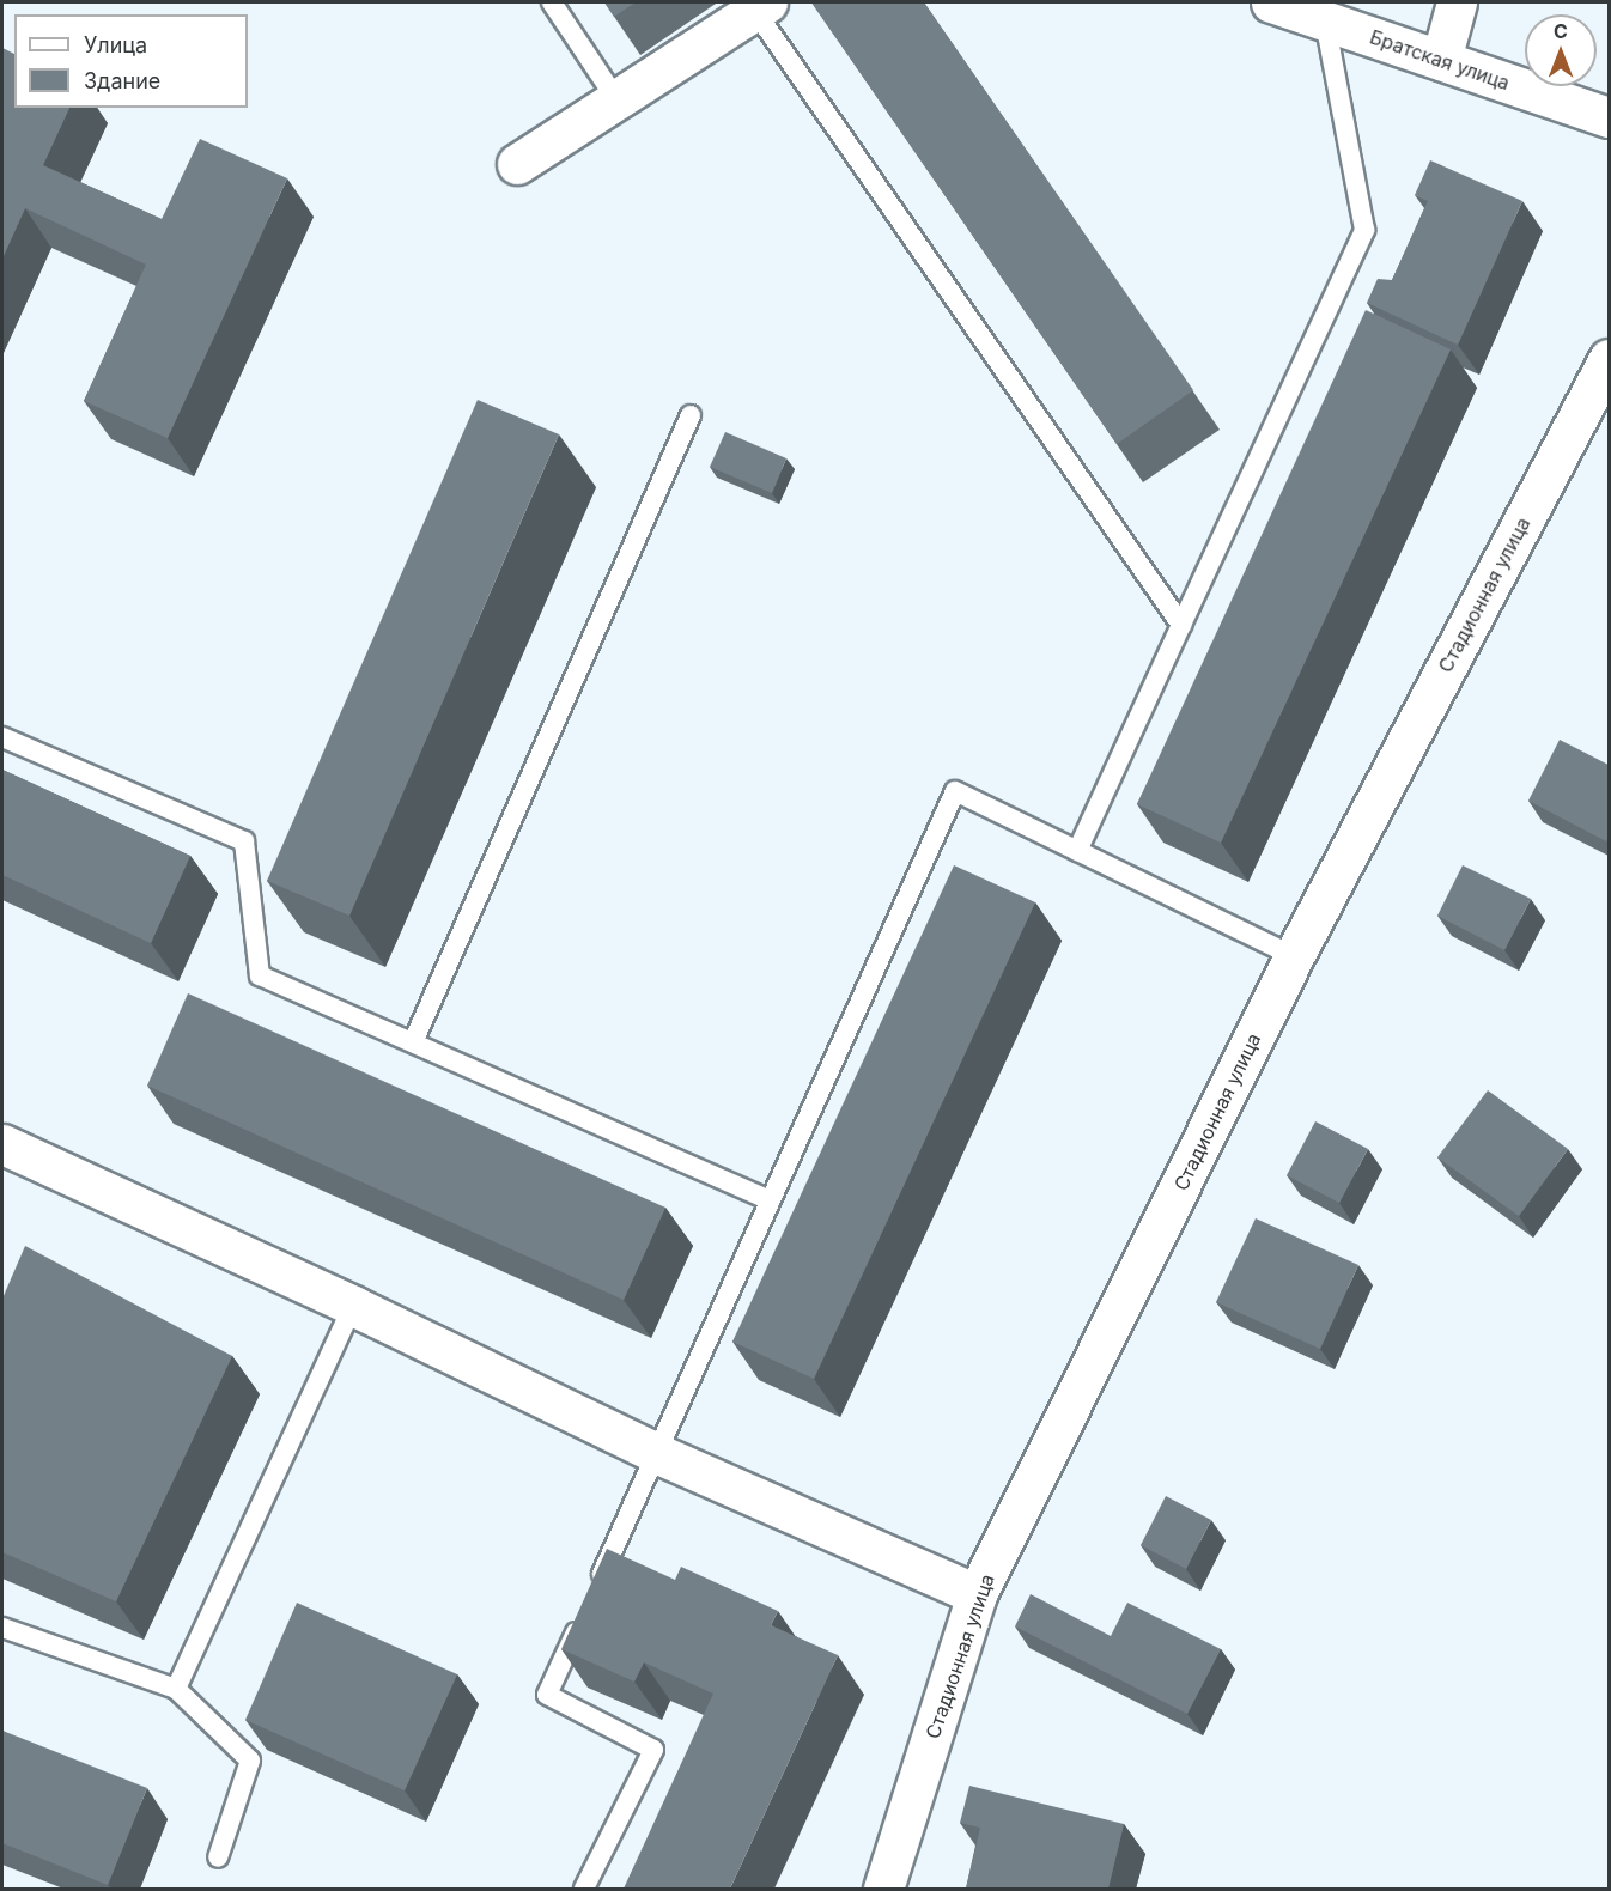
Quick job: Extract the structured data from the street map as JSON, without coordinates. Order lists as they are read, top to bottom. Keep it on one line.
{"streets":{"street":["Братская улица","Стадионная улица"]},"legend":["Улица","Здание"],"north":"top"}
